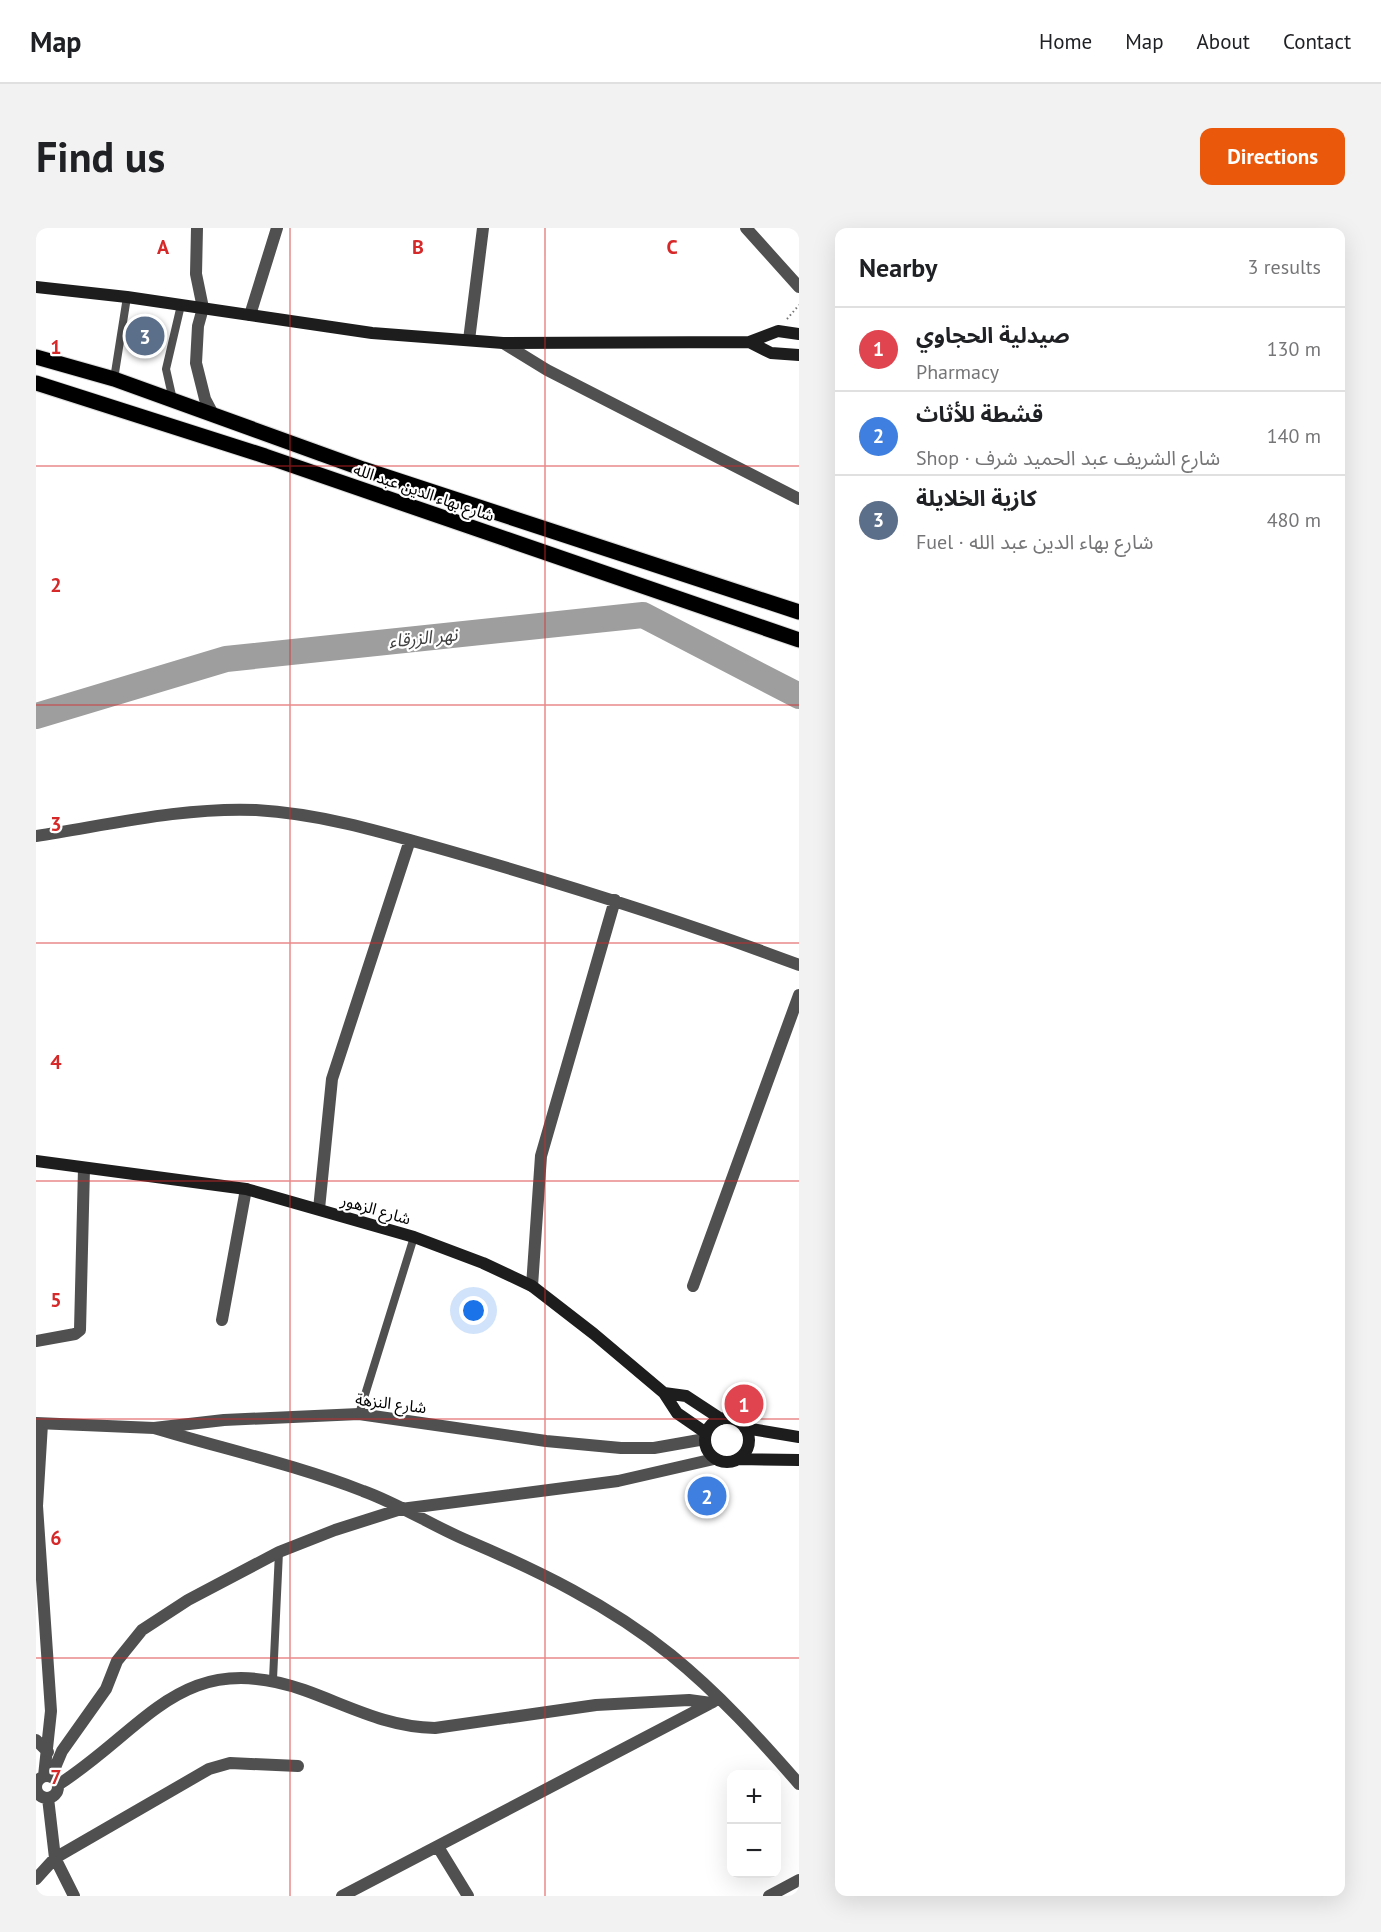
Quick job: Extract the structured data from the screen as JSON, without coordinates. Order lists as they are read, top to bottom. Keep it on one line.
{"streets":{"main road":["شارع بهاء الدين عبد الله","شارع الزهور"],"street":["شارع النزهة"]},"crossings":[["شارع الزهور","شارع النزهة"]],"water":["نهر الزرقاء"],"page":{"header":"Map","nav":["Home","Map","About","Contact"],"buttons":"Directions","title":"Find us","heading":["Nearby","3 results"],"list":[{"mark":"1","name":"صيدلية الحجاوي","note":"Pharmacy","value":"130 m"},{"mark":"2","name":"قشطة للأثاث","note":"Shop · شارع الشريف عبد الحميد شرف","value":"140 m"},{"mark":"3","name":"كازية الخلايلة","note":"Fuel · شارع بهاء الدين عبد الله","value":"480 m"}],"pins":["3","1","2"],"map_buttons":["+","−"]},"grid":{"columns":["A","B","C"],"rows":["1","2","3","4","5","6","7"]}}
